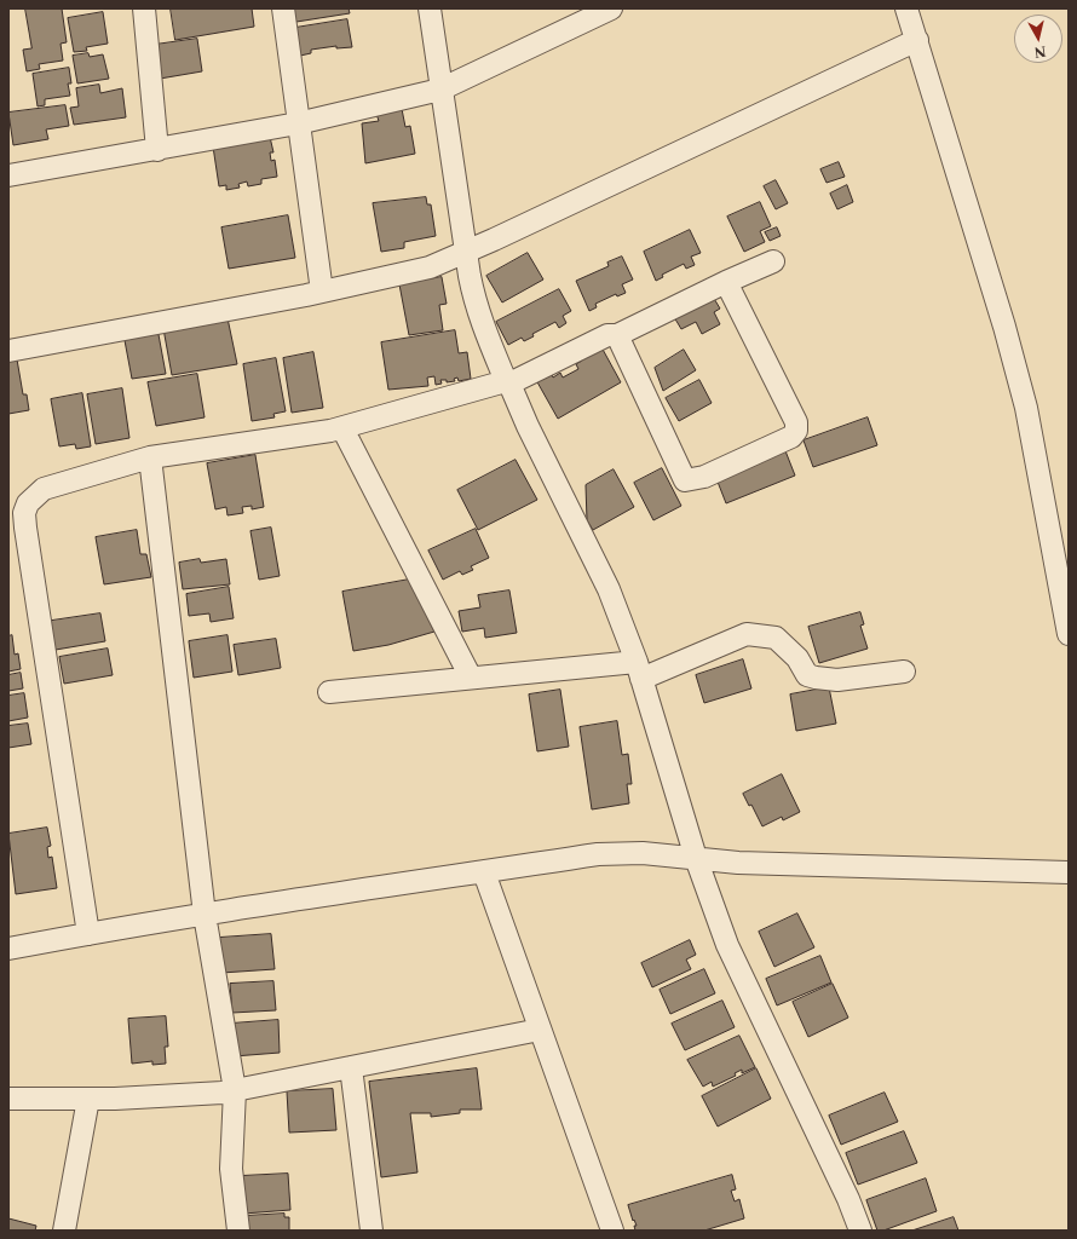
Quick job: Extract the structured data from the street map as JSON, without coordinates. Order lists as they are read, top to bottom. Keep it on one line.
{"north":"bottom"}
